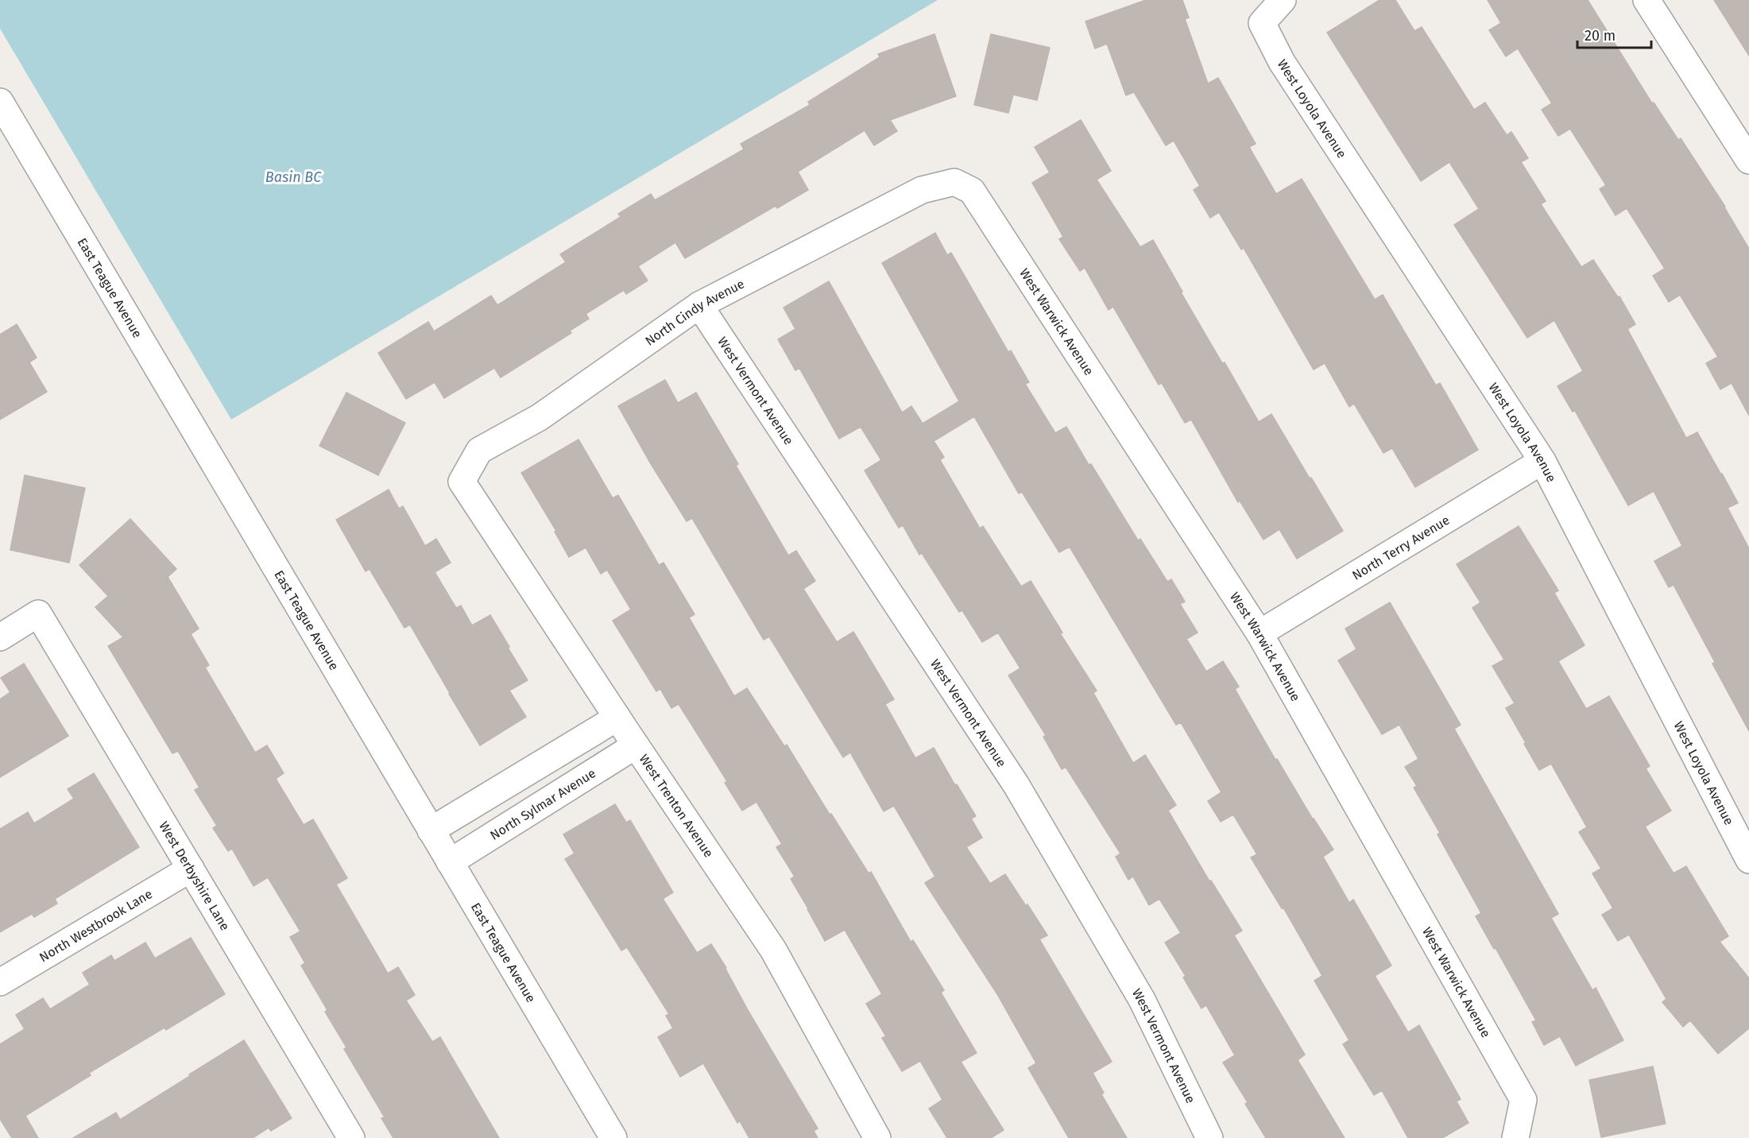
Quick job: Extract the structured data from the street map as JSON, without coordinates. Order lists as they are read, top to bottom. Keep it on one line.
{"streets":{"street":["West Loyola Avenue","East Teague Avenue","North Cindy Avenue","West Warwick Avenue","West Vermont Avenue","North Terry Avenue","North Sylmar Avenue","West Trenton Avenue","West Derbyshire Lane","North Westbrook Lane"]},"crossings":[["West Loyola Avenue","North Terry Avenue"],["East Teague Avenue","North Sylmar Avenue"],["North Cindy Avenue","West Warwick Avenue"],["North Cindy Avenue","West Vermont Avenue"],["North Cindy Avenue","West Trenton Avenue"],["West Warwick Avenue","North Terry Avenue"],["North Sylmar Avenue","West Trenton Avenue"],["West Derbyshire Lane","North Westbrook Lane"]],"water":["Basin BC"],"scale_bar":"20 m"}
